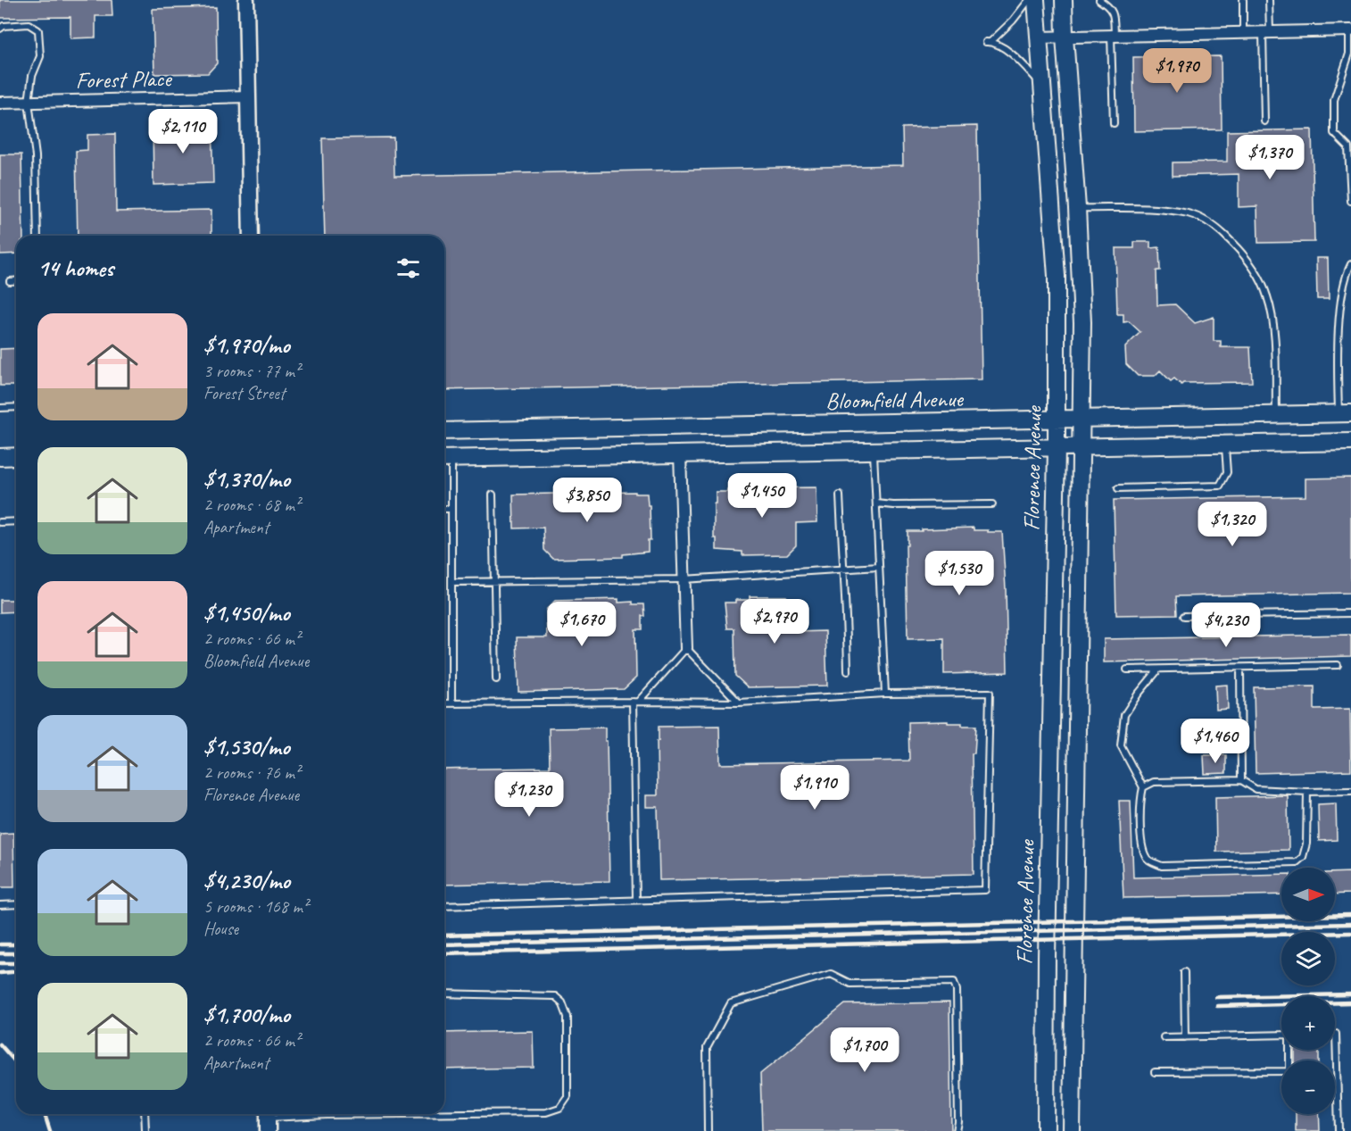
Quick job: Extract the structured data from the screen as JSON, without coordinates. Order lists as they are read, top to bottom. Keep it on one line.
{"streets":{"main road":["Bloomfield Avenue","Florence Avenue"],"street":["Forest Place"]},"crossings":[["Bloomfield Avenue","Florence Avenue"]],"north":"right","page":{"price":["$1,970","$2,110","$1,370","$1,450","$3,850","$1,320","$1,530","$2,970","$1,670","$4,230","$1,460","$1,910","$1,230","$1,700"],"heading":"14 homes","list":[{"name":"$1,970/mo","note":"3 rooms · 77 m² · Forest Street"},{"name":"$1,370/mo","note":"2 rooms · 68 m² · Apartment"},{"name":"$1,450/mo","note":"2 rooms · 66 m² · Bloomfield Avenue"},{"name":"$1,530/mo","note":"2 rooms · 76 m² · Florence Avenue"},{"name":"$4,230/mo","note":"5 rooms · 168 m² · House"},{"name":"$1,700/mo","note":"2 rooms · 66 m² · Apartment"}],"map_buttons":["+","−"]}}
